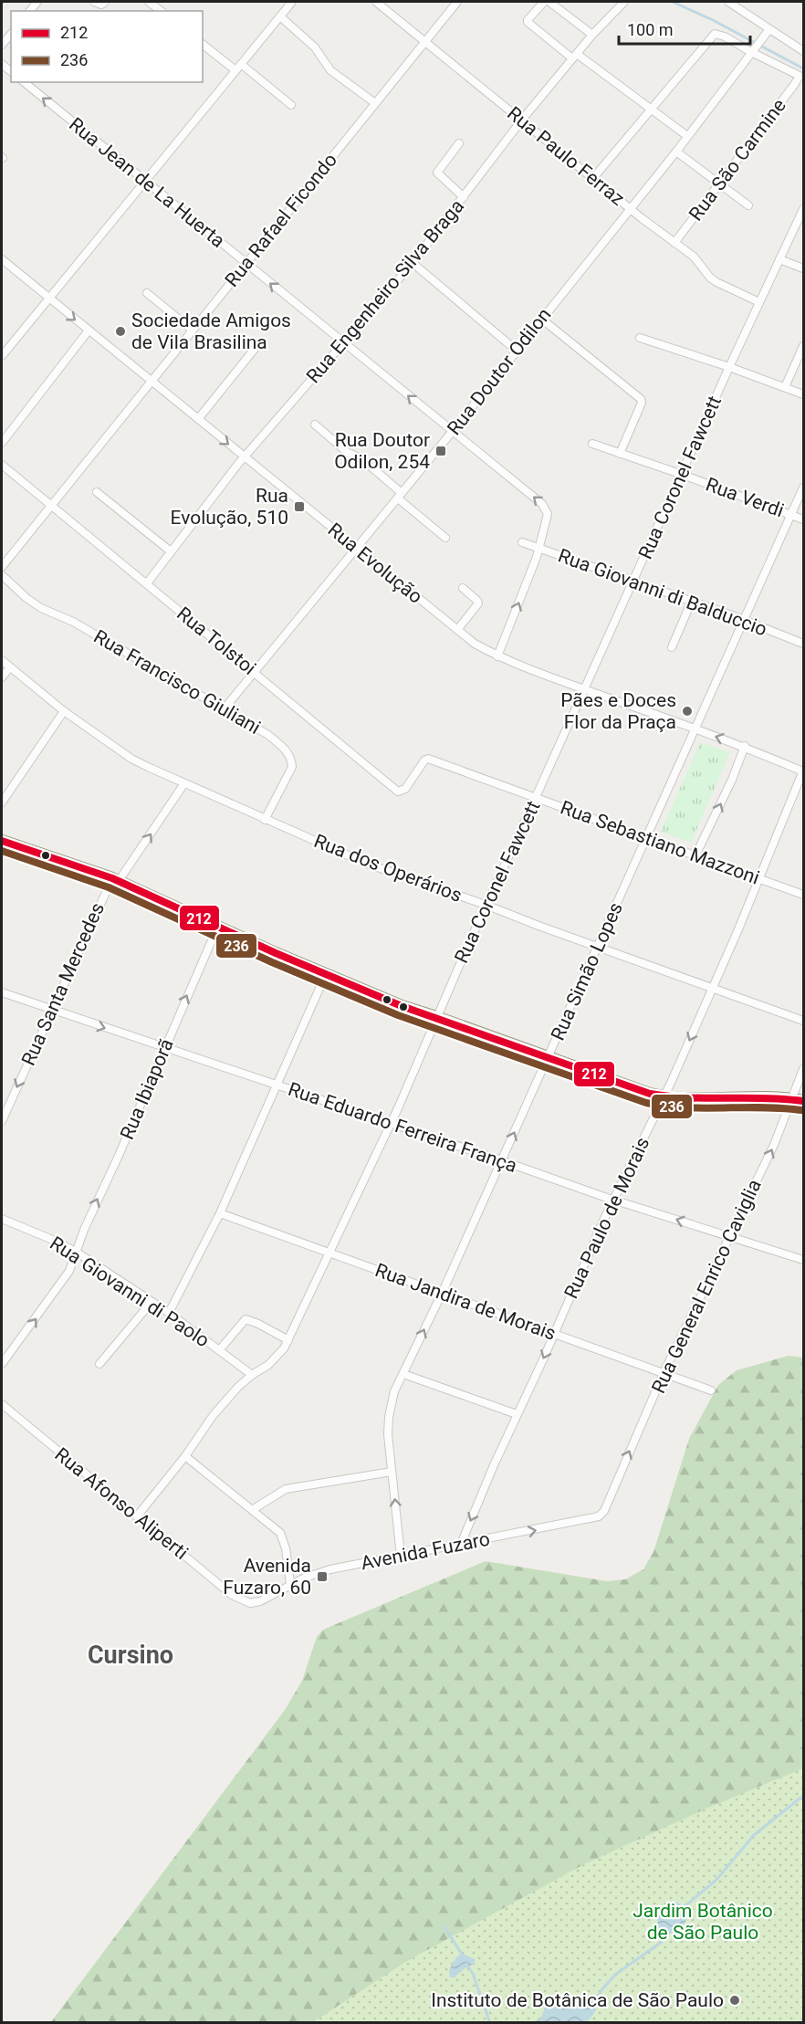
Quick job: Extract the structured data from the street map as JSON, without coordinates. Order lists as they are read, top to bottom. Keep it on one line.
{"streets":{"street":["Rua Paulo Ferraz","Rua São Carmine","Rua Jean de La Huerta","Rua Rafael Ficondo","Rua Engenheiro Silva Braga","Rua Doutor Odilon","Rua Coronel Fawcett","Rua Verdi","Rua Evolução","Rua Giovanni di Balduccio","Rua Tolstoi","Rua Francisco Giuliani","Rua Sebastiano Mazzoni","Rua dos Operários","Rua Simão Lopes","Rua Santa Mercedes","Rua Ibiaporã","Rua Eduardo Ferreira França","Rua Paulo de Morais","Rua General Enrico Caviglia","Rua Giovanni di Paolo","Rua Jandira de Morais","Rua Afonso Aliperti","Avenida Fuzaro"]},"crossings":[["Rua Paulo Ferraz","Rua São Carmine"],["Rua Paulo Ferraz","Rua Rafael Ficondo"],["Rua Paulo Ferraz","Rua Engenheiro Silva Braga"],["Rua Paulo Ferraz","Rua Doutor Odilon"],["Rua Paulo Ferraz","Rua Coronel Fawcett"],["Rua São Carmine","Rua Doutor Odilon"],["Rua Jean de La Huerta","Rua Rafael Ficondo"],["Rua Jean de La Huerta","Rua Engenheiro Silva Braga"],["Rua Jean de La Huerta","Rua Doutor Odilon"],["Rua Jean de La Huerta","Rua Giovanni di Balduccio"],["Rua Rafael Ficondo","Rua Evolução"],["Rua Rafael Ficondo","Rua Tolstoi"],["Rua Engenheiro Silva Braga","Rua Evolução"],["Rua Engenheiro Silva Braga","Rua Tolstoi"],["Rua Doutor Odilon","Rua Evolução"],["Rua Doutor Odilon","Rua Tolstoi"],["Rua Doutor Odilon","Rua Francisco Giuliani"],["Rua Coronel Fawcett","Rua Verdi"],["Rua Coronel Fawcett","Rua Evolução"],["Rua Coronel Fawcett","Rua Giovanni di Balduccio"],["Rua Coronel Fawcett","Rua Sebastiano Mazzoni"],["Rua Coronel Fawcett","Rua dos Operários"],["Rua Coronel Fawcett","Rua Eduardo Ferreira França"],["Rua Coronel Fawcett","Rua Giovanni di Paolo"],["Rua Coronel Fawcett","Rua Jandira de Morais"],["Rua Coronel Fawcett","Rua Afonso Aliperti"],["Rua Verdi","Rua Simão Lopes"],["Rua Evolução","Rua Simão Lopes"],["Rua Evolução","Rua Paulo de Morais"],["Rua Giovanni di Balduccio","Rua Simão Lopes"],["Rua Tolstoi","Rua Sebastiano Mazzoni"],["Rua Francisco Giuliani","Rua dos Operários"],["Rua Sebastiano Mazzoni","Rua Simão Lopes"],["Rua Sebastiano Mazzoni","Rua Paulo de Morais"],["Rua dos Operários","Rua Simão Lopes"],["Rua dos Operários","Rua Santa Mercedes"],["Rua dos Operários","Rua Paulo de Morais"],["Rua Simão Lopes","Rua Eduardo Ferreira França"],["Rua Simão Lopes","Rua Jandira de Morais"],["Rua Simão Lopes","Avenida Fuzaro"],["Rua Santa Mercedes","Rua Eduardo Ferreira França"],["Rua Ibiaporã","Rua Eduardo Ferreira França"],["Rua Ibiaporã","Rua Giovanni di Paolo"],["Rua Eduardo Ferreira França","Rua Paulo de Morais"],["Rua Eduardo Ferreira França","Rua General Enrico Caviglia"],["Rua Paulo de Morais","Rua Jandira de Morais"],["Rua Paulo de Morais","Avenida Fuzaro"],["Rua General Enrico Caviglia","Rua Jandira de Morais"],["Rua General Enrico Caviglia","Avenida Fuzaro"],["Rua Afonso Aliperti","Avenida Fuzaro"]],"one_way":["Rua Jean de La Huerta","Rua Ibiaporã","Rua Paulo de Morais","Rua General Enrico Caviglia","Avenida Fuzaro"],"districts":["Cursino"],"parks":["Jardim Botânico de São Paulo"],"places":{"other":["Sociedade Amigos de Vila Brasilina","Pães e Doces Flor da Praça","Instituto de Botânica de São Paulo"],"transit":["Rua Doutor Odilon, 254","Rua Evolução, 510","Avenida Fuzaro, 60"]},"lines":["transit line 212","transit line 236"],"legend":["212","236"],"scale_bar":"100 m"}
